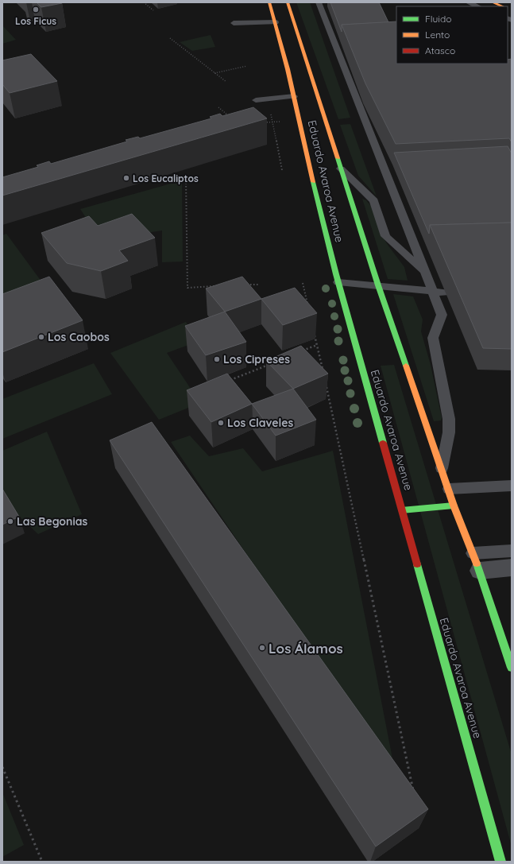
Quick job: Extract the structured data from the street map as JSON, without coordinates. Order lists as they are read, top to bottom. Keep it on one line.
{"streets":{"main road":["Eduardo Avaroa Avenue"]},"places":["Los Ficus","Los Eucaliptos","Los Caobos","Los Cipreses","Los Claveles","Las Begonias","Los Álamos"],"legend":["Fluido","Lento","Atasco"]}
